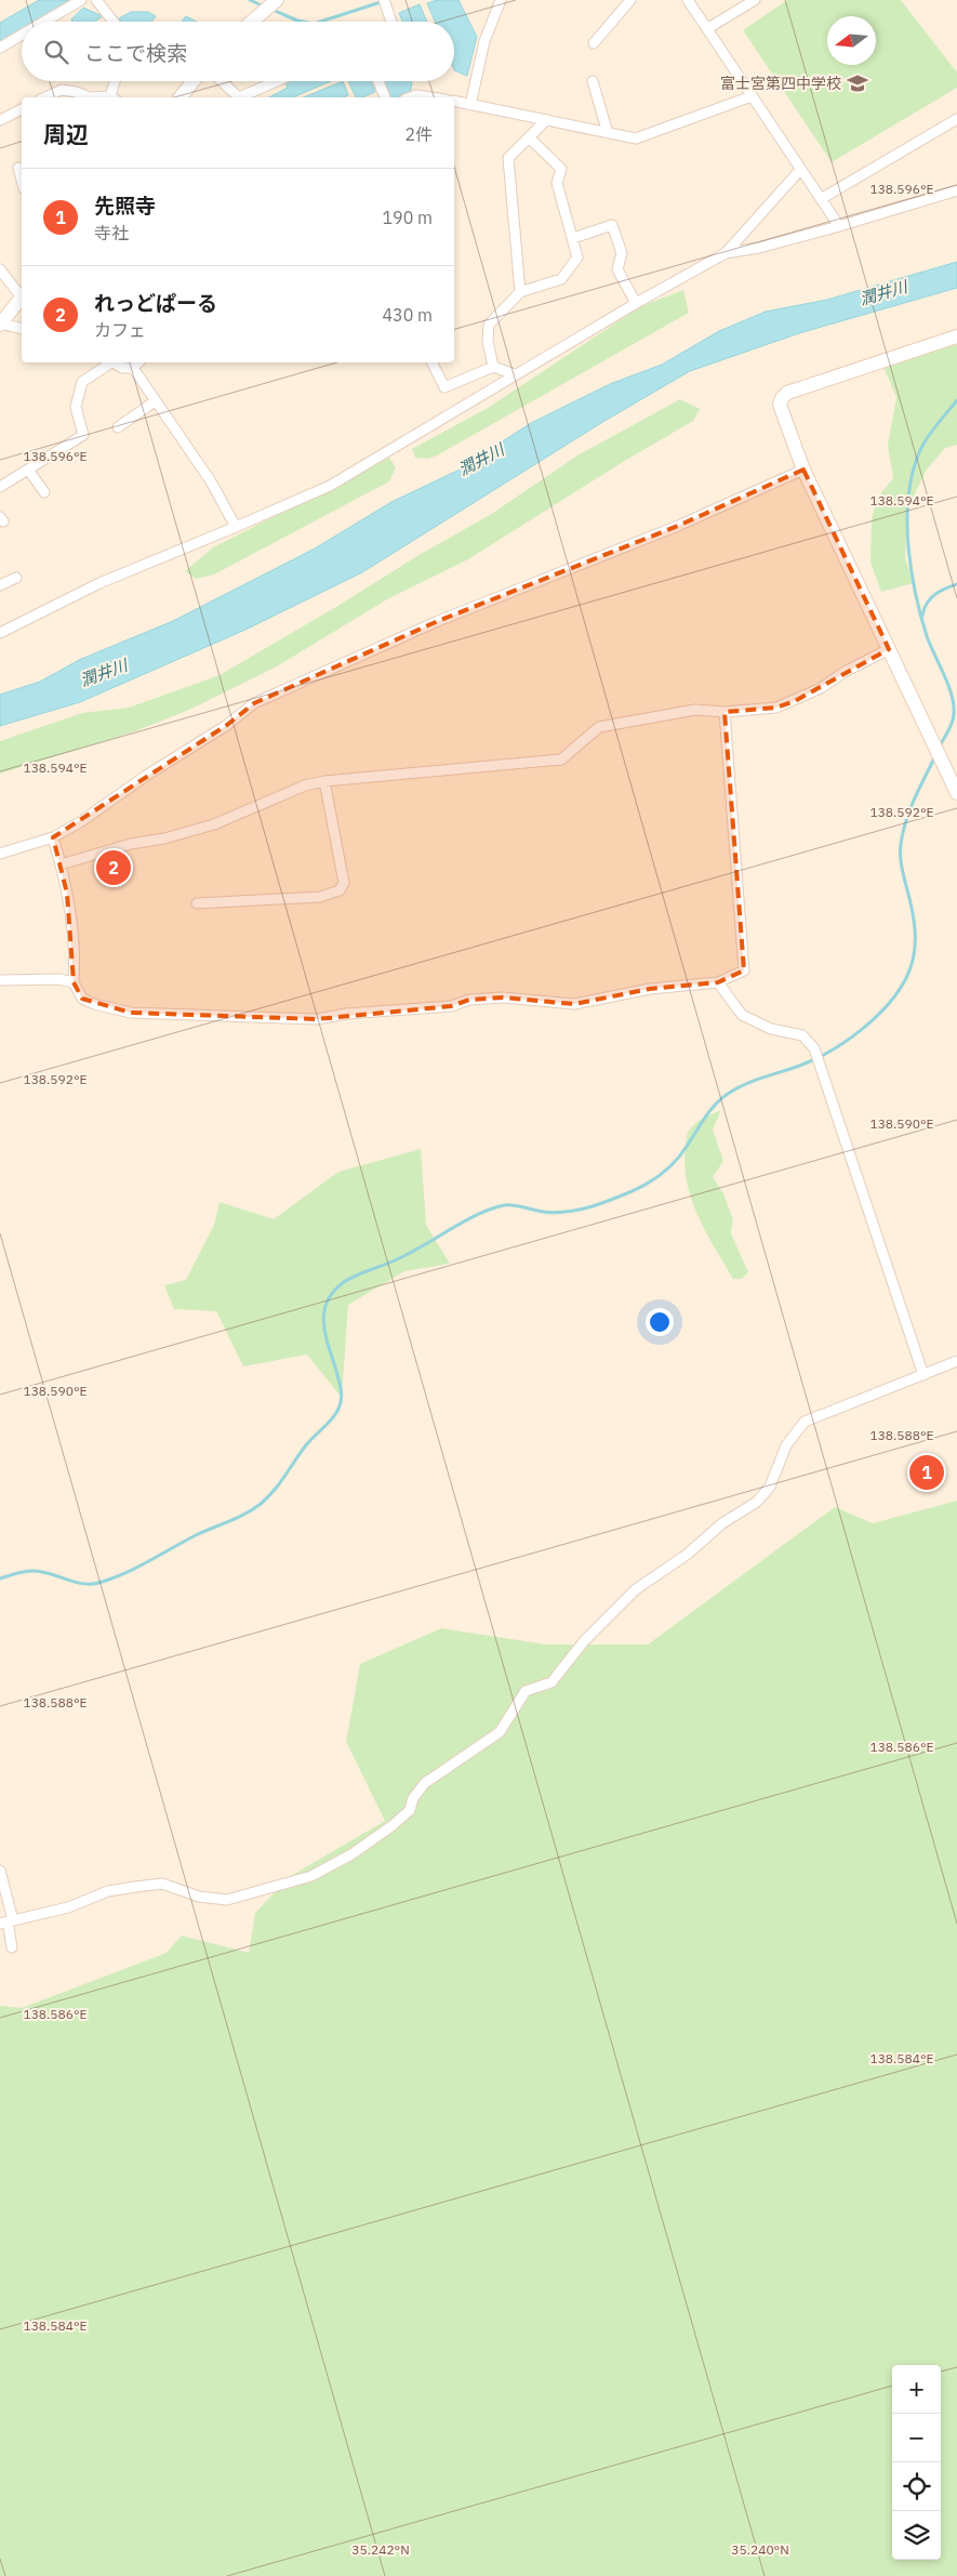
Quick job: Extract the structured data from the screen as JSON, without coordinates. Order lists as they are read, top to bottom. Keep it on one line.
{"water":["潤井川"],"places":{"school or university":["富士宮第四中学校"]},"north":"left","page":{"search":"ここで検索","heading":["周辺","2件"],"list":[{"mark":"1","name":"先照寺","note":"寺社","value":"190 m"},{"mark":"2","name":"れっどぱーる","note":"カフェ","value":"430 m"}],"pins":["2","1"],"map_buttons":["+","−"]},"coordinates":["138.596°E","138.594°E","138.592°E","138.590°E","138.588°E","138.586°E","138.584°E","35.242°N","35.240°N"]}
